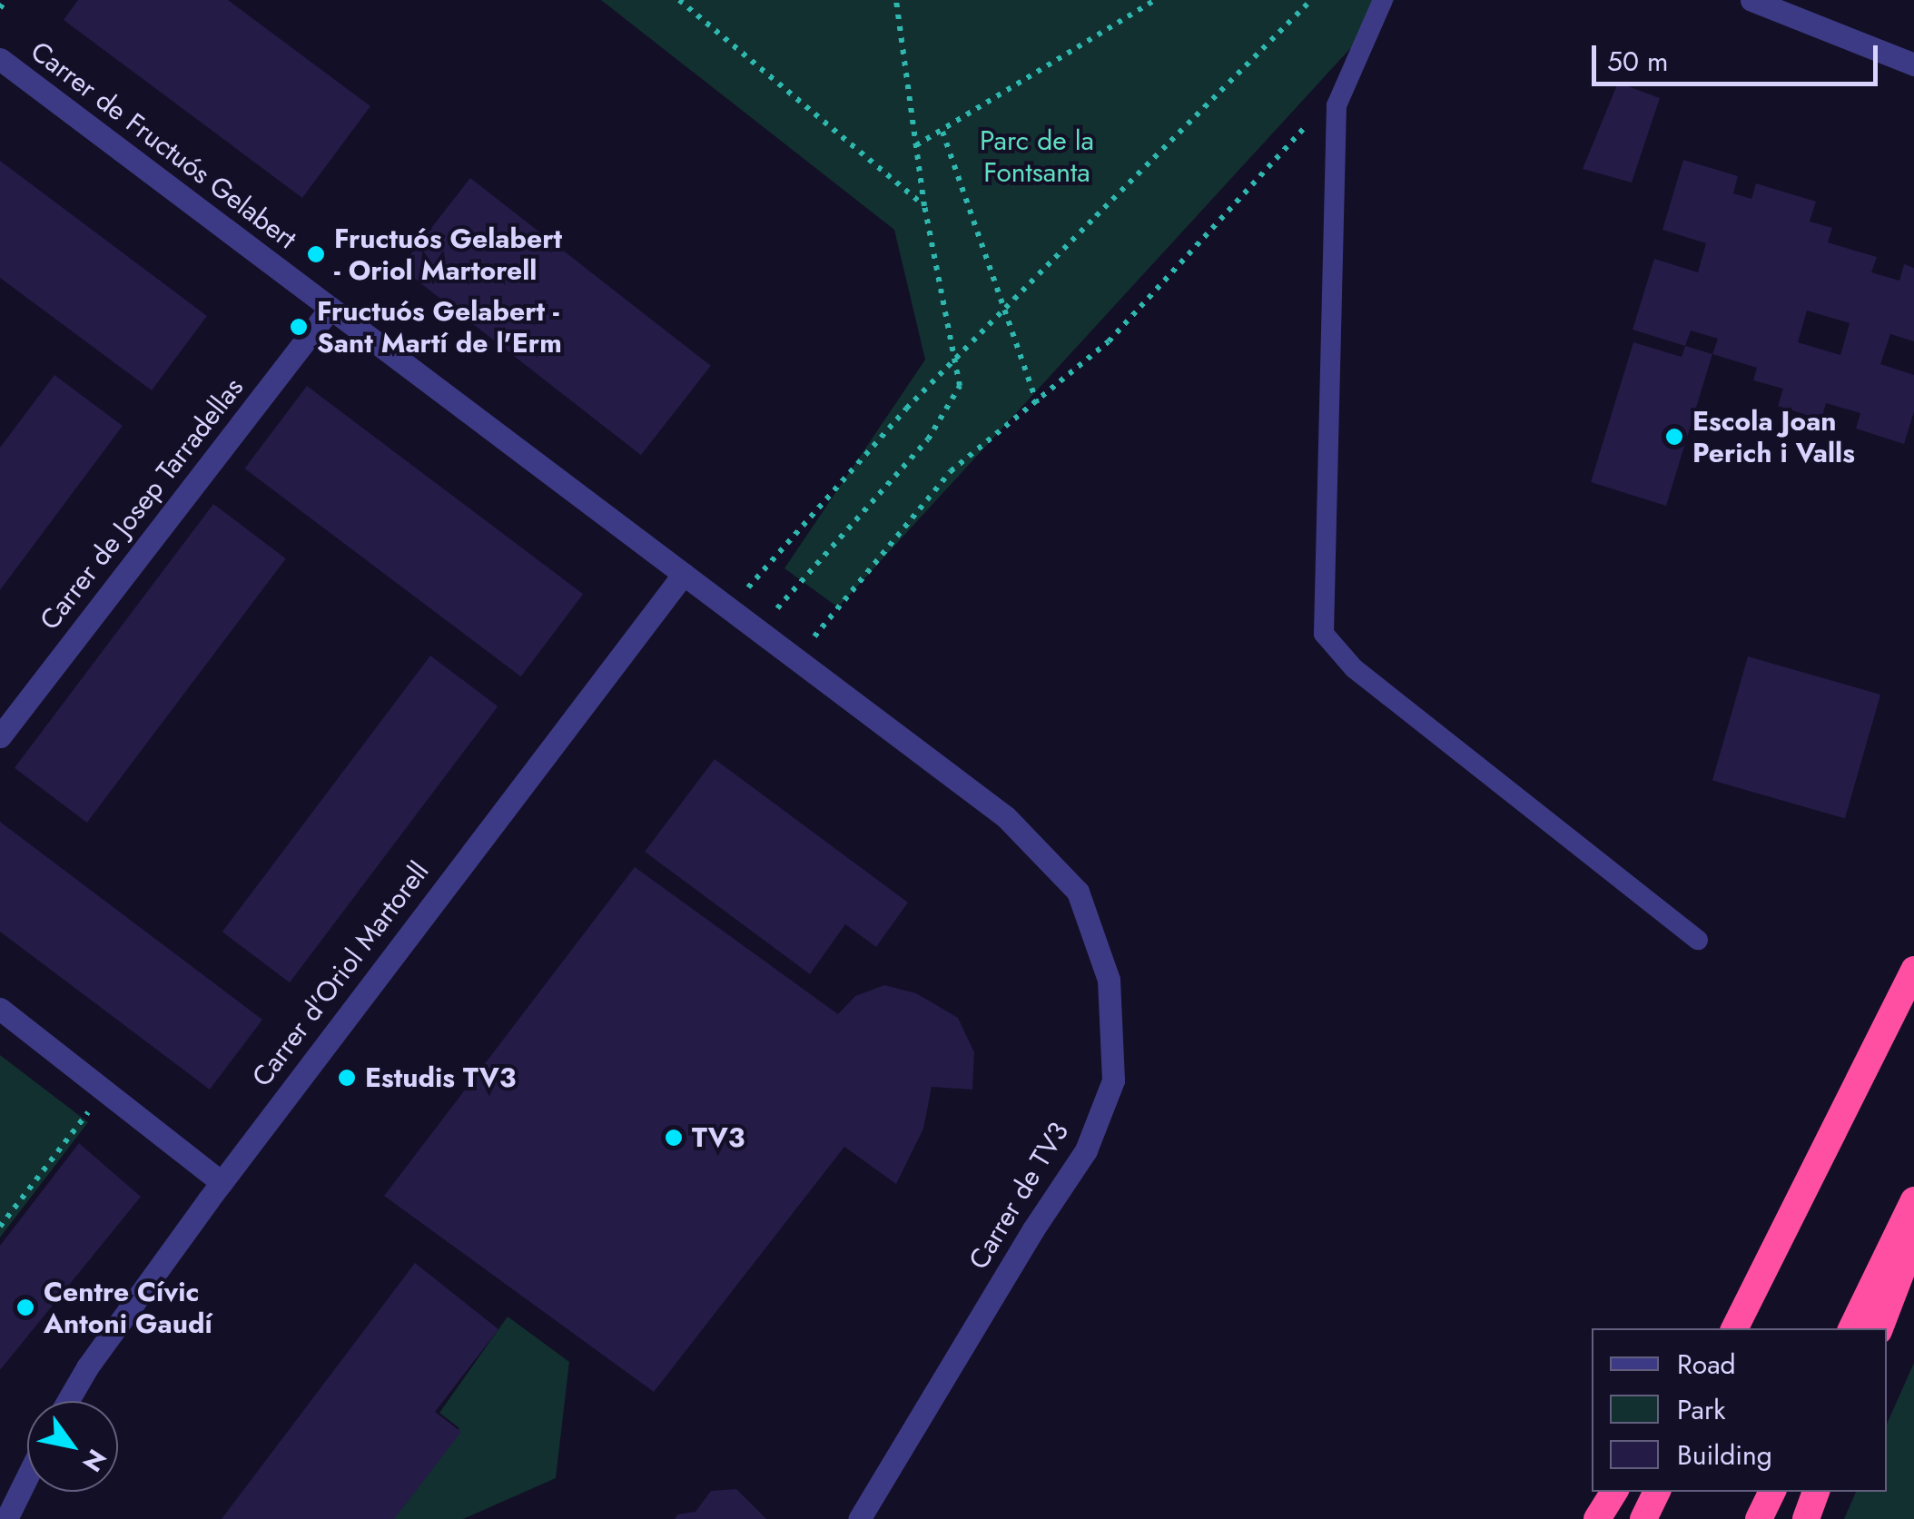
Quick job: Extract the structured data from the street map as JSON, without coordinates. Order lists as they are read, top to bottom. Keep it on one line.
{"streets":{"street":["Carrer de Fructuós Gelabert","Carrer de Josep Tarradellas","Carrer d'Oriol Martorell","Carrer de TV3"]},"crossings":[["Carrer de Fructuós Gelabert","Carrer de Josep Tarradellas"],["Carrer de Fructuós Gelabert","Carrer d'Oriol Martorell"],["Carrer de Fructuós Gelabert","Carrer de TV3"],["Carrer d'Oriol Martorell","Carrer de TV3"]],"parks":["Parc de la Fontsanta"],"places":["Fructuós Gelabert - Oriol Martorell","Fructuós Gelabert - Sant Martí de l'Erm","Escola Joan Perich i Valls","Estudis TV3","TV3","Centre Cívic Antoni Gaudí"],"legend":["Road","Park","Building"],"scale_bar":"50 m","north":"bottom right"}
